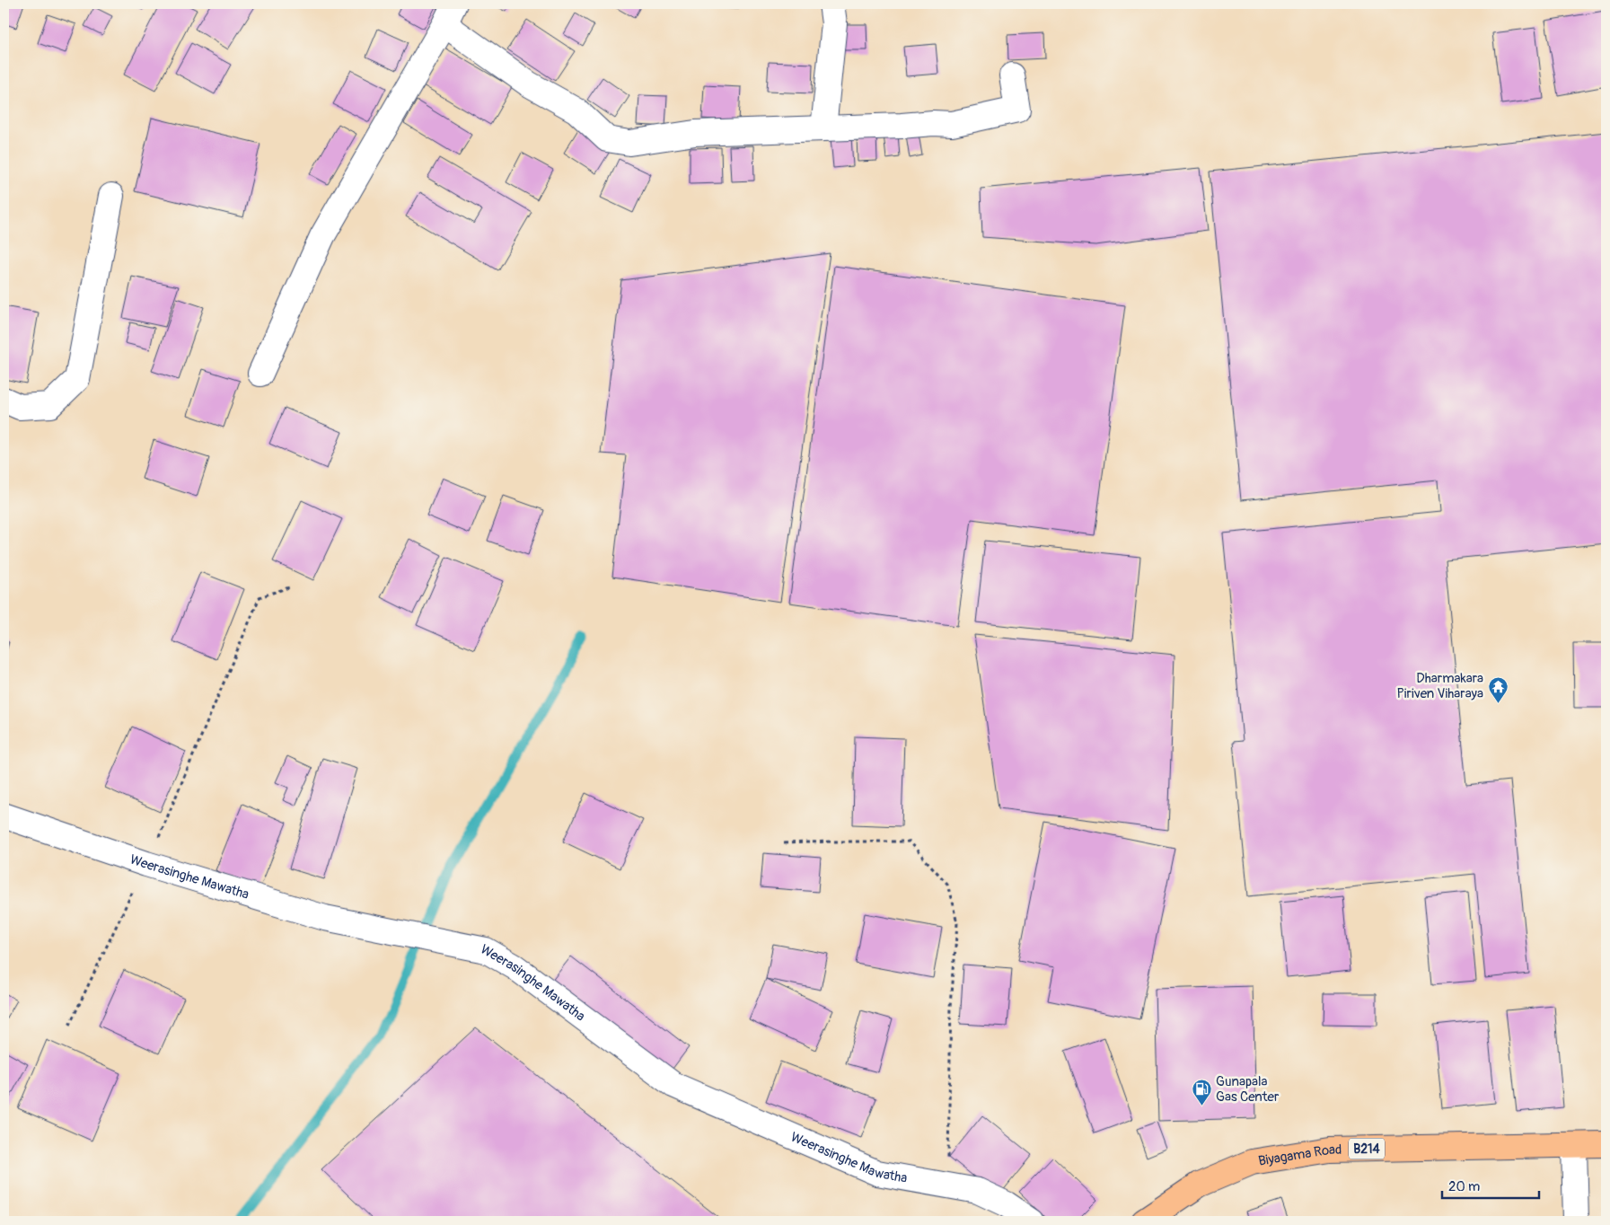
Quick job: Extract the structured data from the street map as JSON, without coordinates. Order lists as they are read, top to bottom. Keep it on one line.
{"streets":{"main road":["B214","Biyagama Road"],"street":["Weerasinghe Mawatha"]},"places":{"temple":["Dharmakara Piriven Viharaya"],"fuel station":["Gunapala Gas Center"]},"scale_bar":"20 m"}
